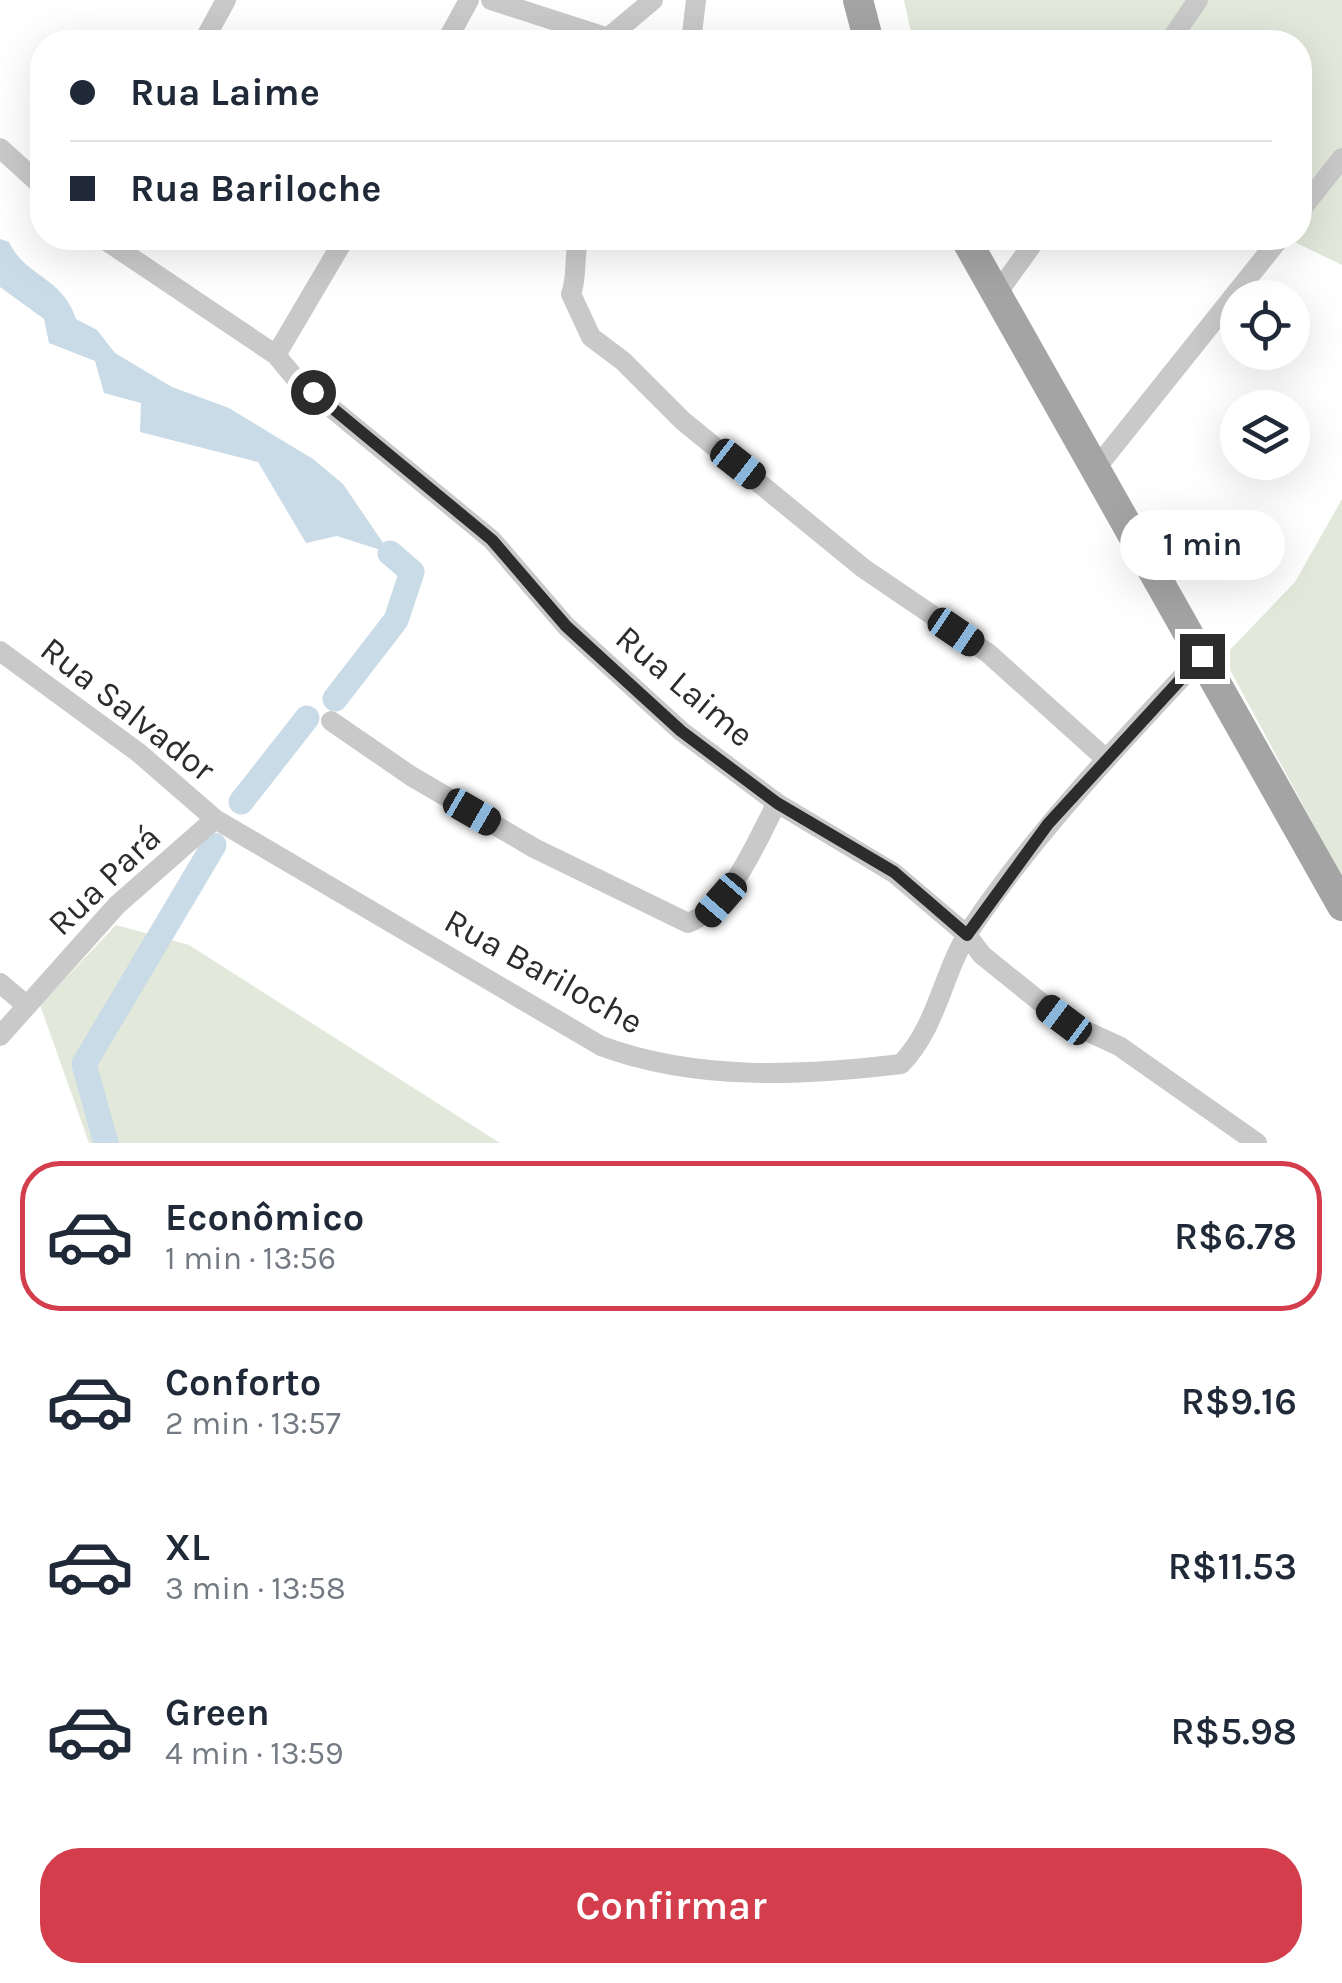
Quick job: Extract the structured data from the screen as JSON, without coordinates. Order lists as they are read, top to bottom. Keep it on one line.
{"streets":{"street":["Rua Laime","Rua Salvador","Rua Pará","Rua Bariloche"]},"crossings":[["Rua Laime","Rua Bariloche"],["Rua Salvador","Rua Pará"],["Rua Salvador","Rua Bariloche"],["Rua Pará","Rua Bariloche"]],"page":{"banner":["Rua Laime","Rua Bariloche"],"bubble":"1 min","list":[{"name":"Econômico","note":"1 min · 13:56","value":"R$6.78"},{"name":"Conforto","note":"2 min · 13:57","value":"R$9.16"},{"name":"XL","note":"3 min · 13:58","value":"R$11.53"},{"name":"Green","note":"4 min · 13:59","value":"R$5.98"}],"buttons":"Confirmar"}}
